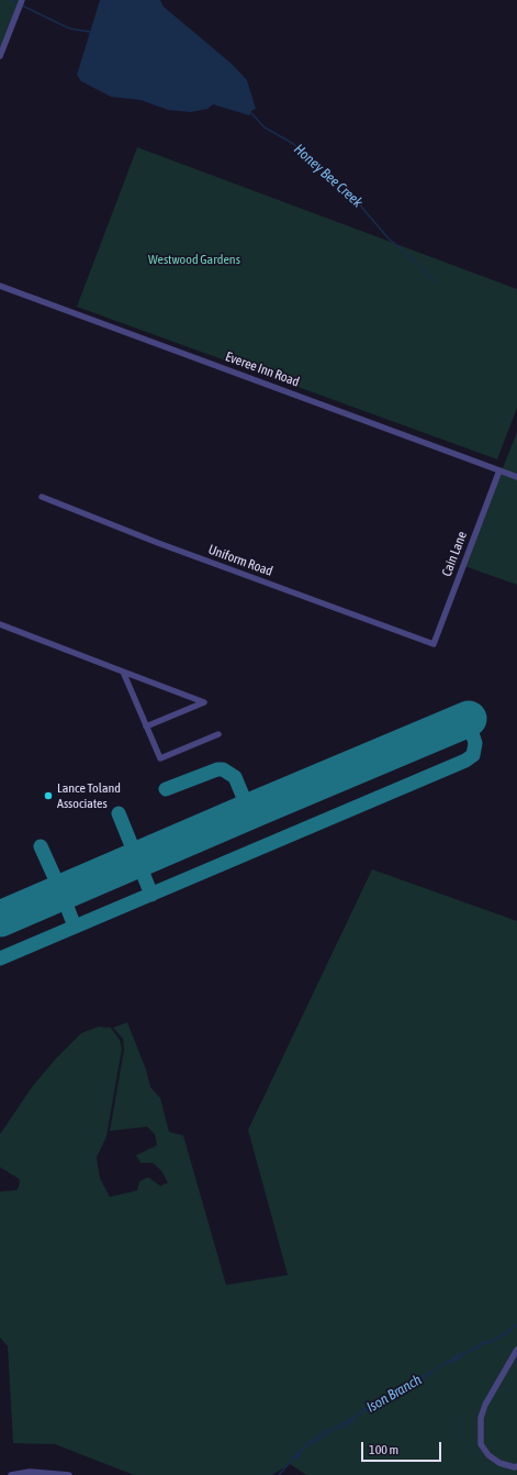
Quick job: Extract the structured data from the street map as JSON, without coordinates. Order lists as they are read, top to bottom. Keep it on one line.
{"streets":{"street":["Everee Inn Road","Cain Lane","Uniform Road"]},"crossings":[["Everee Inn Road","Cain Lane"],["Cain Lane","Uniform Road"]],"water":["Honey Bee Creek","Ison Branch"],"parks":["Westwood Gardens"],"places":["Lance Toland Associates"],"scale_bar":"100 m"}
